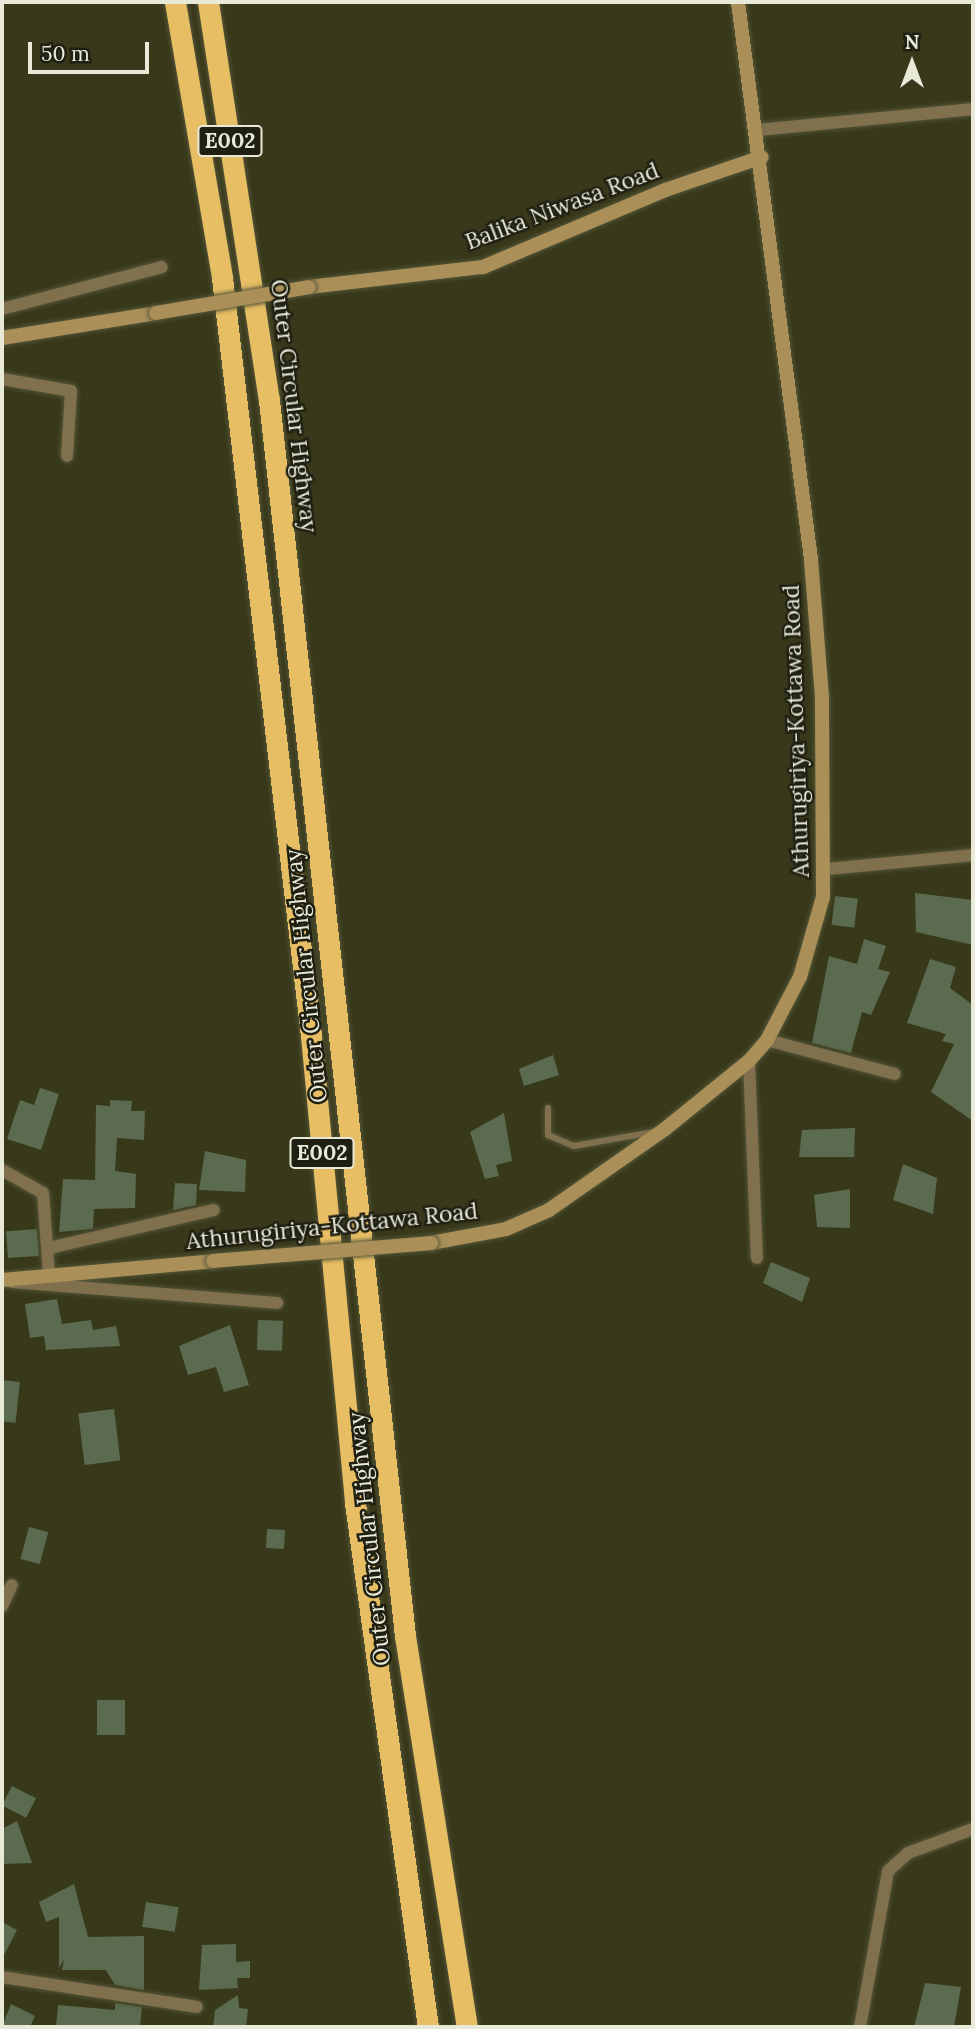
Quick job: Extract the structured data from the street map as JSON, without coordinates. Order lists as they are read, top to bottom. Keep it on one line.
{"streets":{"highway":["E002","Outer Circular Highway"],"main road":["Balika Niwasa Road","Athurugiriya-Kottawa Road"]},"crossings":[["Balika Niwasa Road","Athurugiriya-Kottawa Road"]],"scale_bar":"50 m","north":"top"}
